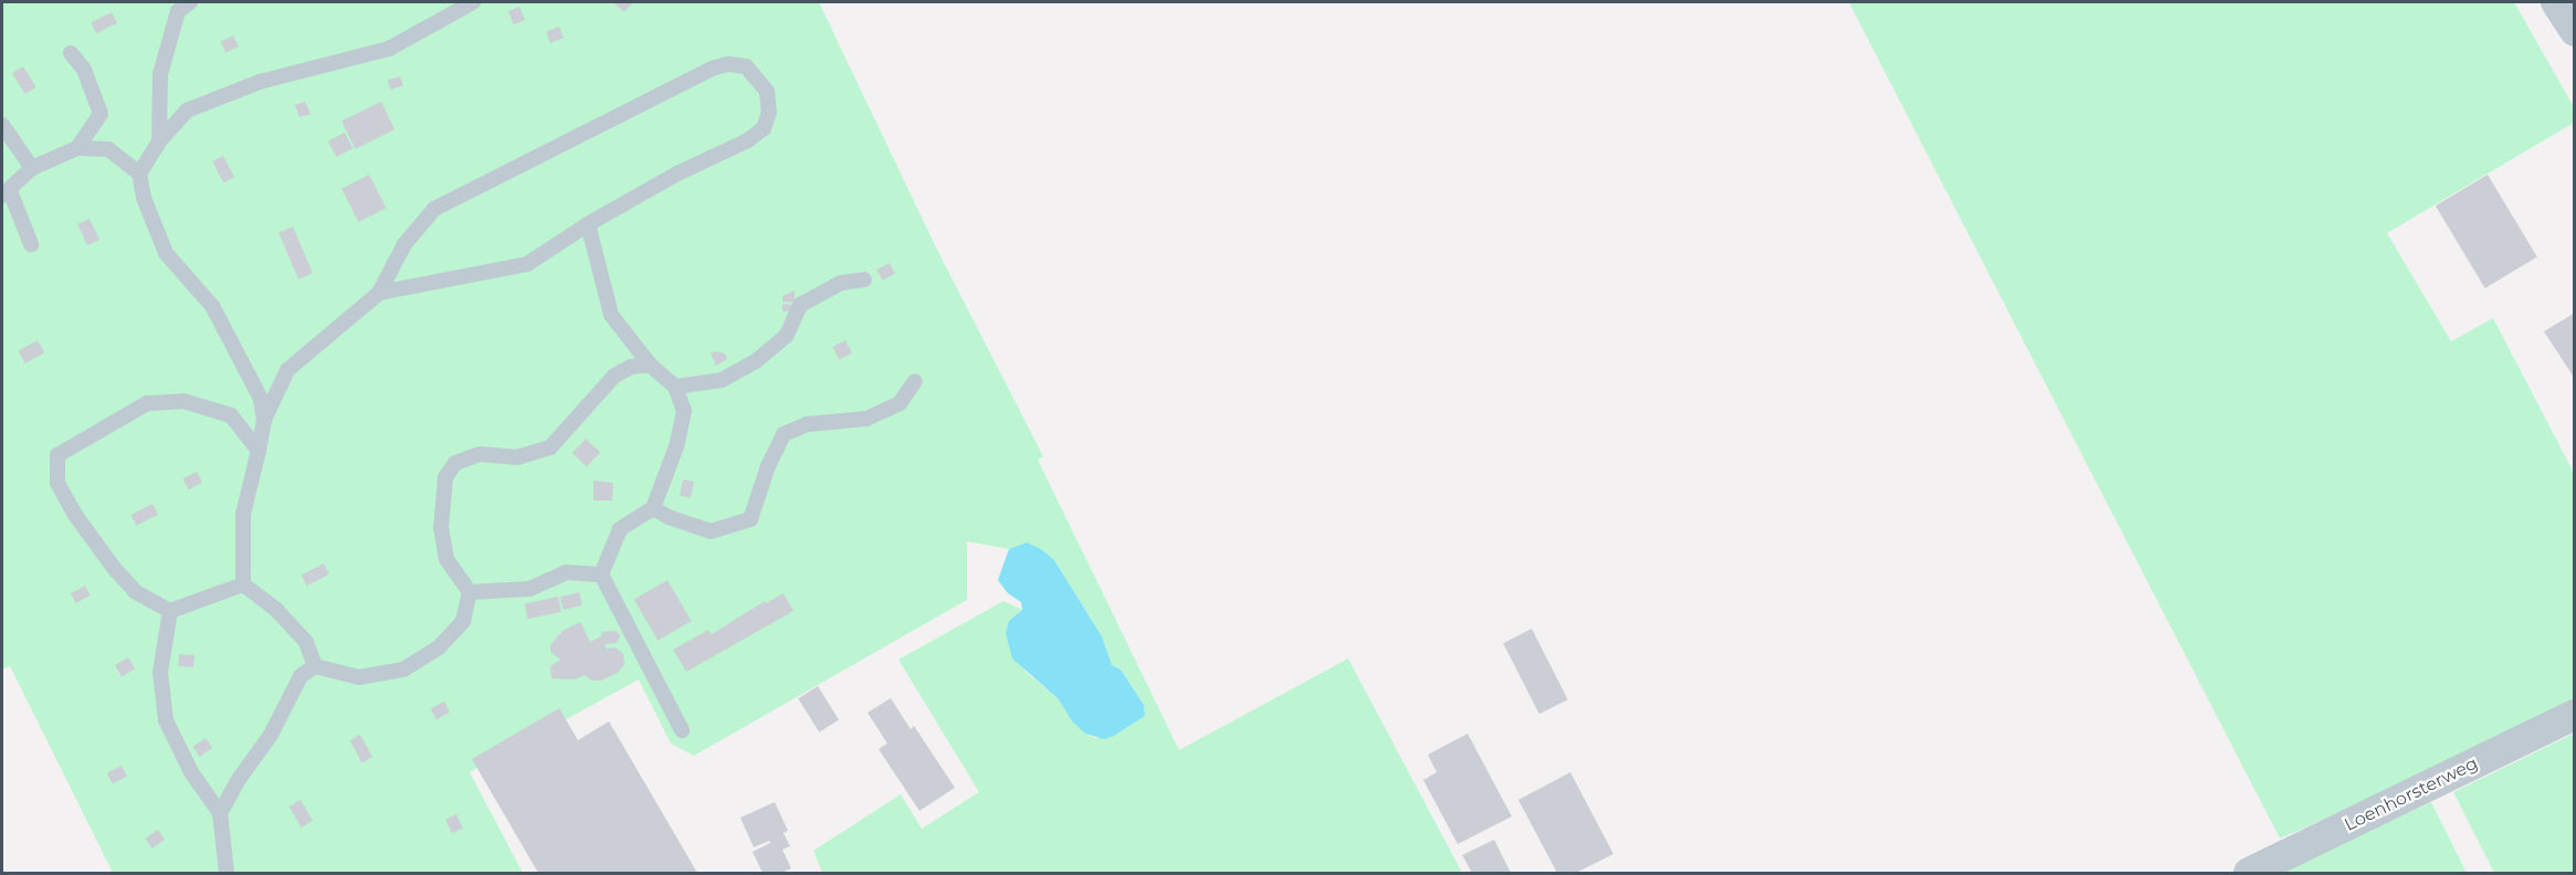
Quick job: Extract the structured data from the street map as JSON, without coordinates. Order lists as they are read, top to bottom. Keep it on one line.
{"streets":{"street":["Loenhorsterweg"]}}
